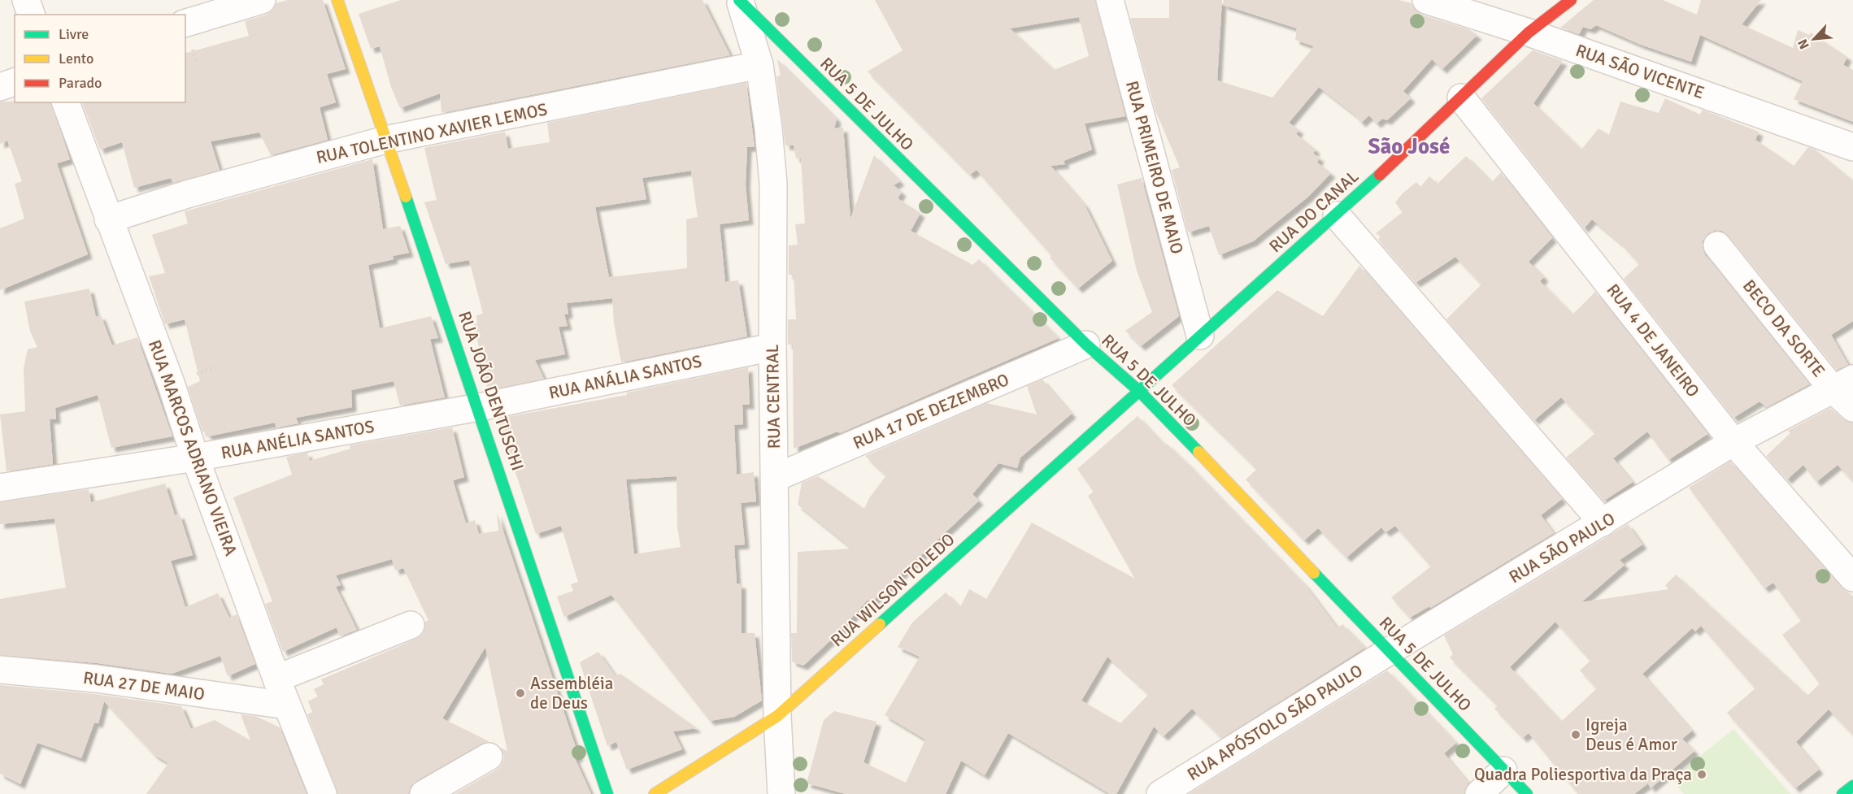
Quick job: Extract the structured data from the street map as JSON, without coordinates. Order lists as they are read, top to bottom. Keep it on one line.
{"streets":{"street":["RUA SÃO VICENTE","RUA 5 DE JULHO","RUA TOLENTINO XAVIER LEMOS","RUA PRIMEIRO DE MAIO","RUA DO CANAL","BECO DA SORTE","RUA 4 DE JANEIRO","RUA ANÁLIA SANTOS","RUA JOÃO DENTUSCHI","RUA CENTRAL","RUA 17 DE DEZEMBRO","RUA ANÉLIA SANTOS","RUA MARCOS ADRIANO VIEIRA","RUA SÃO PAULO","RUA WILSON TOLEDO","RUA 27 DE MAIO","RUA APÓSTOLO SÃO PAULO"]},"crossings":[["RUA SÃO VICENTE","RUA DO CANAL"],["RUA 5 DE JULHO","RUA DO CANAL"],["RUA 5 DE JULHO","RUA CENTRAL"],["RUA 5 DE JULHO","RUA 17 DE DEZEMBRO"],["RUA 5 DE JULHO","RUA SÃO PAULO"],["RUA 5 DE JULHO","RUA WILSON TOLEDO"],["RUA 5 DE JULHO","RUA APÓSTOLO SÃO PAULO"],["RUA TOLENTINO XAVIER LEMOS","RUA JOÃO DENTUSCHI"],["RUA TOLENTINO XAVIER LEMOS","RUA CENTRAL"],["RUA TOLENTINO XAVIER LEMOS","RUA MARCOS ADRIANO VIEIRA"],["RUA PRIMEIRO DE MAIO","RUA DO CANAL"],["RUA DO CANAL","RUA 4 DE JANEIRO"],["RUA DO CANAL","RUA WILSON TOLEDO"],["RUA 4 DE JANEIRO","RUA SÃO PAULO"],["RUA ANÁLIA SANTOS","RUA JOÃO DENTUSCHI"],["RUA ANÁLIA SANTOS","RUA CENTRAL"],["RUA ANÁLIA SANTOS","RUA ANÉLIA SANTOS"],["RUA JOÃO DENTUSCHI","RUA ANÉLIA SANTOS"],["RUA CENTRAL","RUA 17 DE DEZEMBRO"],["RUA CENTRAL","RUA WILSON TOLEDO"],["RUA ANÉLIA SANTOS","RUA MARCOS ADRIANO VIEIRA"],["RUA MARCOS ADRIANO VIEIRA","RUA 27 DE MAIO"],["RUA SÃO PAULO","RUA APÓSTOLO SÃO PAULO"]],"districts":["São José"],"places":["Assembléia de Deus","Igreja Deus é Amor","Quadra Poliesportiva da Praça"],"legend":["Livre","Lento","Parado"],"north":"bottom left"}
